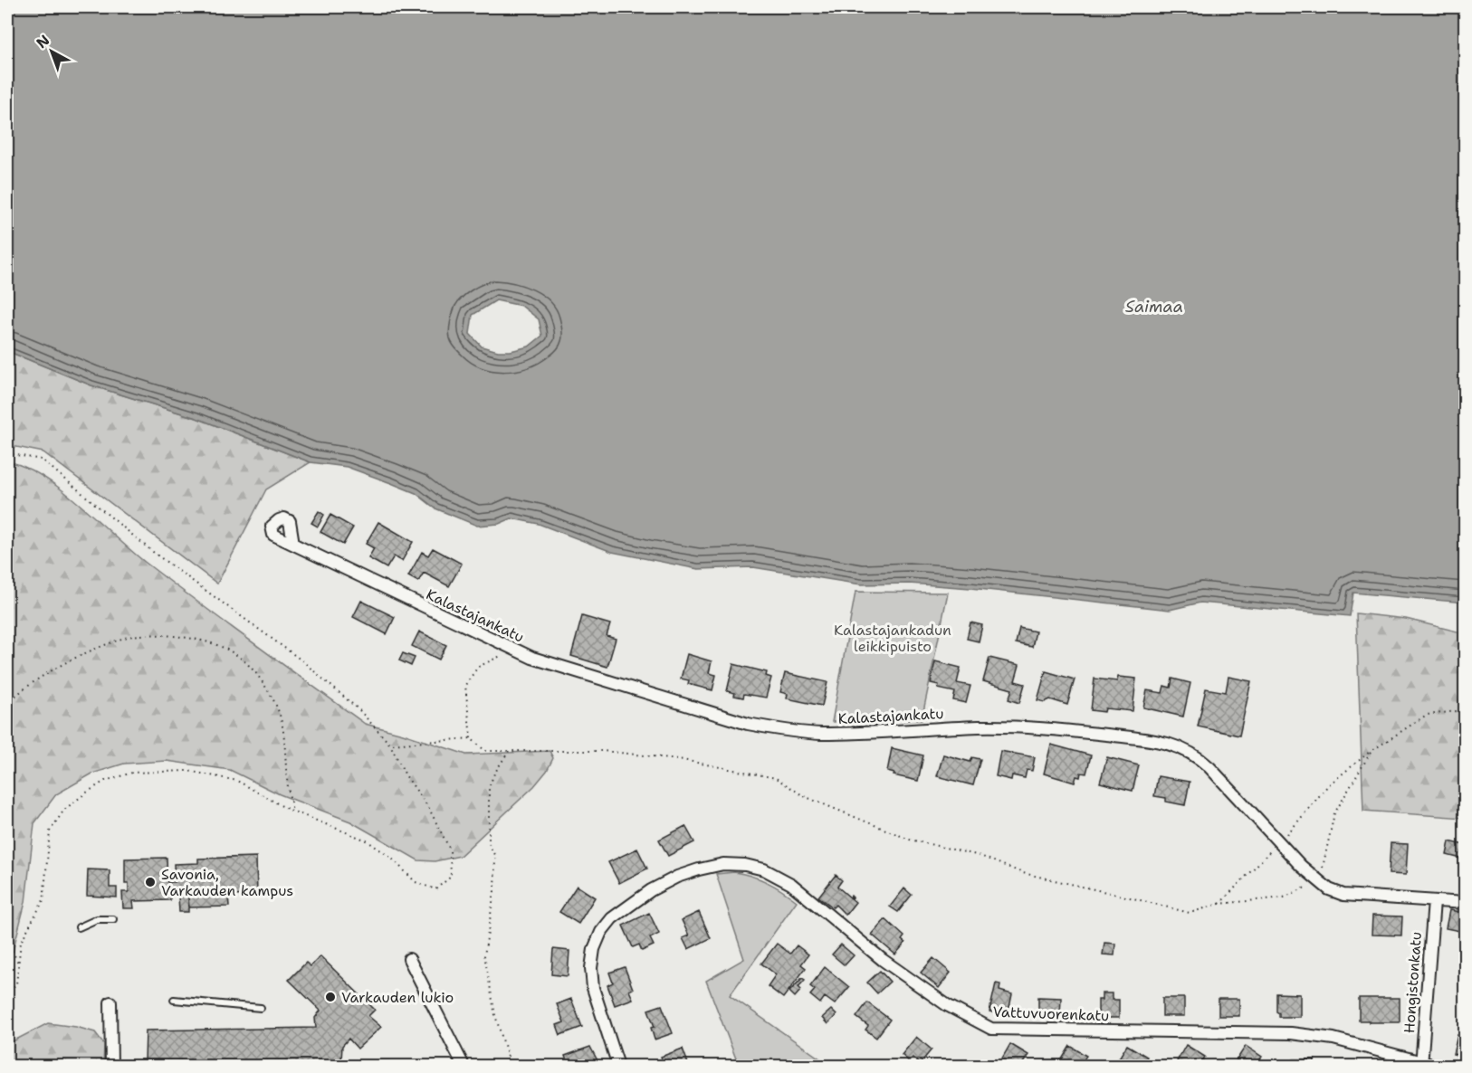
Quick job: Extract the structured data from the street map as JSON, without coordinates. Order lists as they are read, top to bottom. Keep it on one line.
{"streets":{"street":["Kalastajankatu","Hongistonkatu","Vattuvuorenkatu"]},"crossings":[["Kalastajankatu","Hongistonkatu"],["Hongistonkatu","Vattuvuorenkatu"]],"water":["Saimaa"],"parks":["Kalastajankadun leikkipuisto"],"places":["Savonia, Varkauden kampus","Varkauden lukio"],"north":"top left"}
